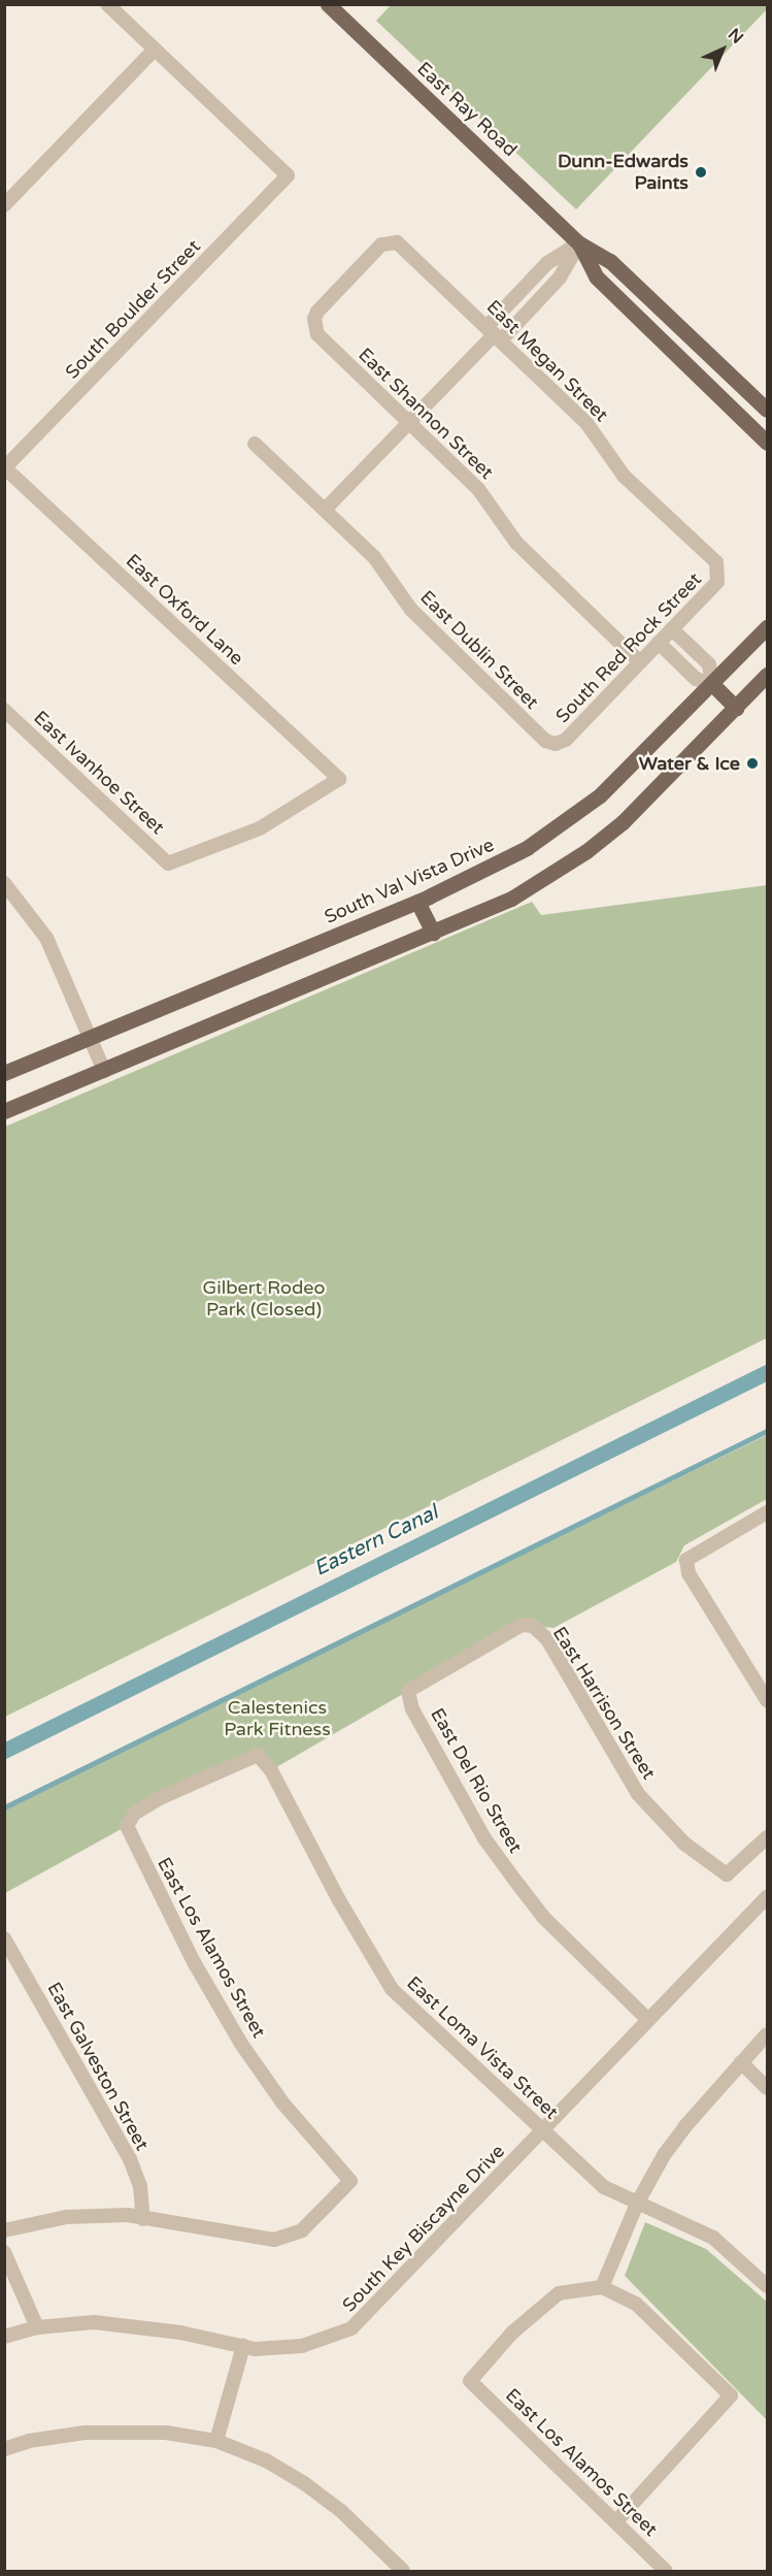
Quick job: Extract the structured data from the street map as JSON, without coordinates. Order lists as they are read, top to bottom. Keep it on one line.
{"streets":{"main road":["East Ray Road","South Val Vista Drive"],"street":["South Boulder Street","East Megan Street","East Shannon Street","East Oxford Lane","South Red Rock Street","East Dublin Street","East Ivanhoe Street","East Harrison Street","East Del Rio Street","East Los Alamos Street","East Loma Vista Street","East Galveston Street","South Key Biscayne Drive"]},"crossings":[["South Boulder Street","East Oxford Lane"],["East Megan Street","East Shannon Street"],["East Megan Street","South Red Rock Street"],["East Shannon Street","South Red Rock Street"],["East Oxford Lane","East Ivanhoe Street"],["South Red Rock Street","East Dublin Street"],["East Harrison Street","East Del Rio Street"],["East Del Rio Street","South Key Biscayne Drive"],["East Los Alamos Street","East Loma Vista Street"],["East Los Alamos Street","East Galveston Street"],["East Loma Vista Street","South Key Biscayne Drive"]],"water":["Eastern Canal"],"parks":["Gilbert Rodeo Park (Closed)","Calestenics Park Fitness"],"places":["Dunn-Edwards Paints","Water & Ice"],"north":"top right"}
